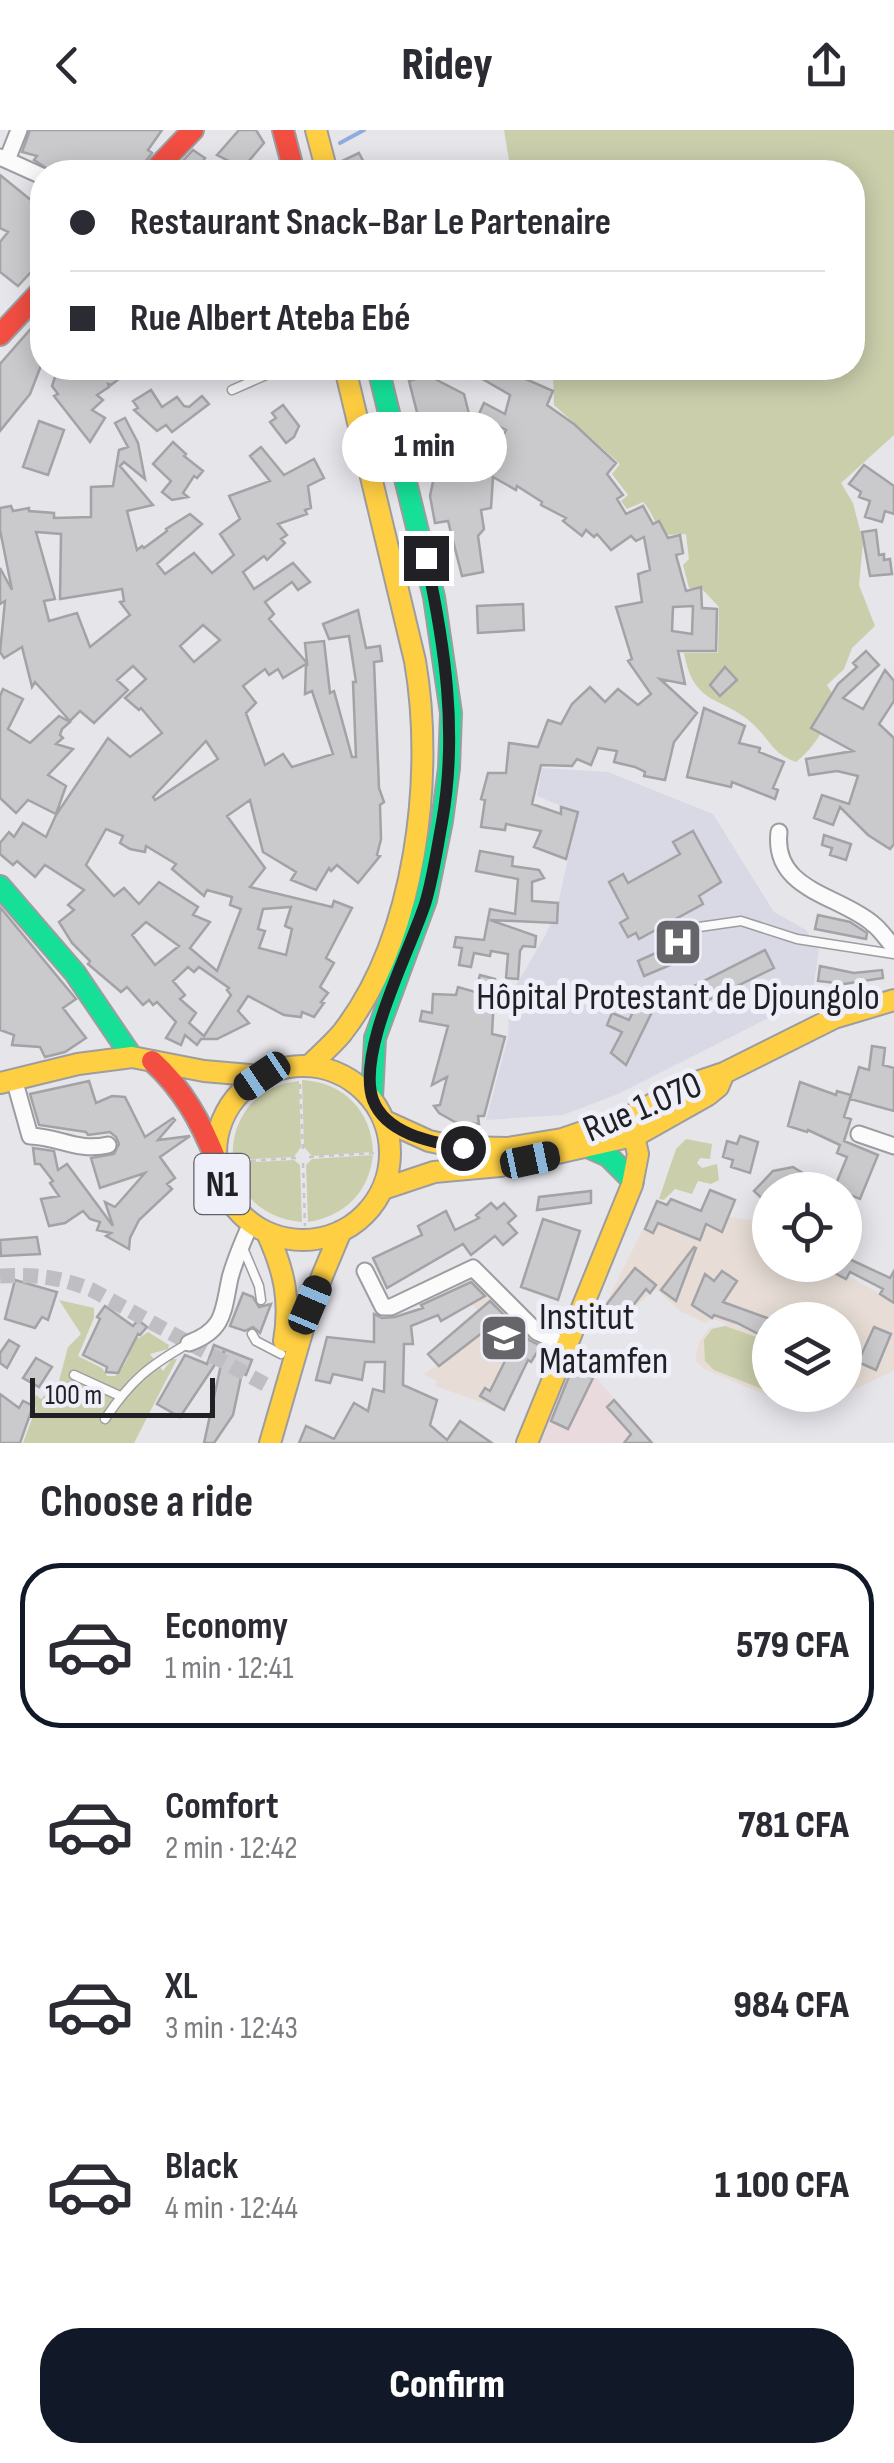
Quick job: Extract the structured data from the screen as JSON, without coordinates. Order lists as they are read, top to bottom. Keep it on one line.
{"streets":{"main road":["Rue 1.070","N1"]},"crossings":[["Rue 1.070","N1"]],"places":{"hospital":["Hôpital Protestant de Djoungolo"],"school or university":["Institut Matamfen"]},"scale_bar":"100 m","page":{"header":"Ridey","banner":["Restaurant Snack-Bar Le Partenaire","Rue Albert Ateba Ebé"],"bubble":"1 min","scale":"100 m","heading":"Choose a ride","list":[{"name":"Economy","note":"1 min · 12:41","value":"579 CFA"},{"name":"Comfort","note":"2 min · 12:42","value":"781 CFA"},{"name":"XL","note":"3 min · 12:43","value":"984 CFA"},{"name":"Black","note":"4 min · 12:44","value":"1 100 CFA"}],"buttons":"Confirm"}}
